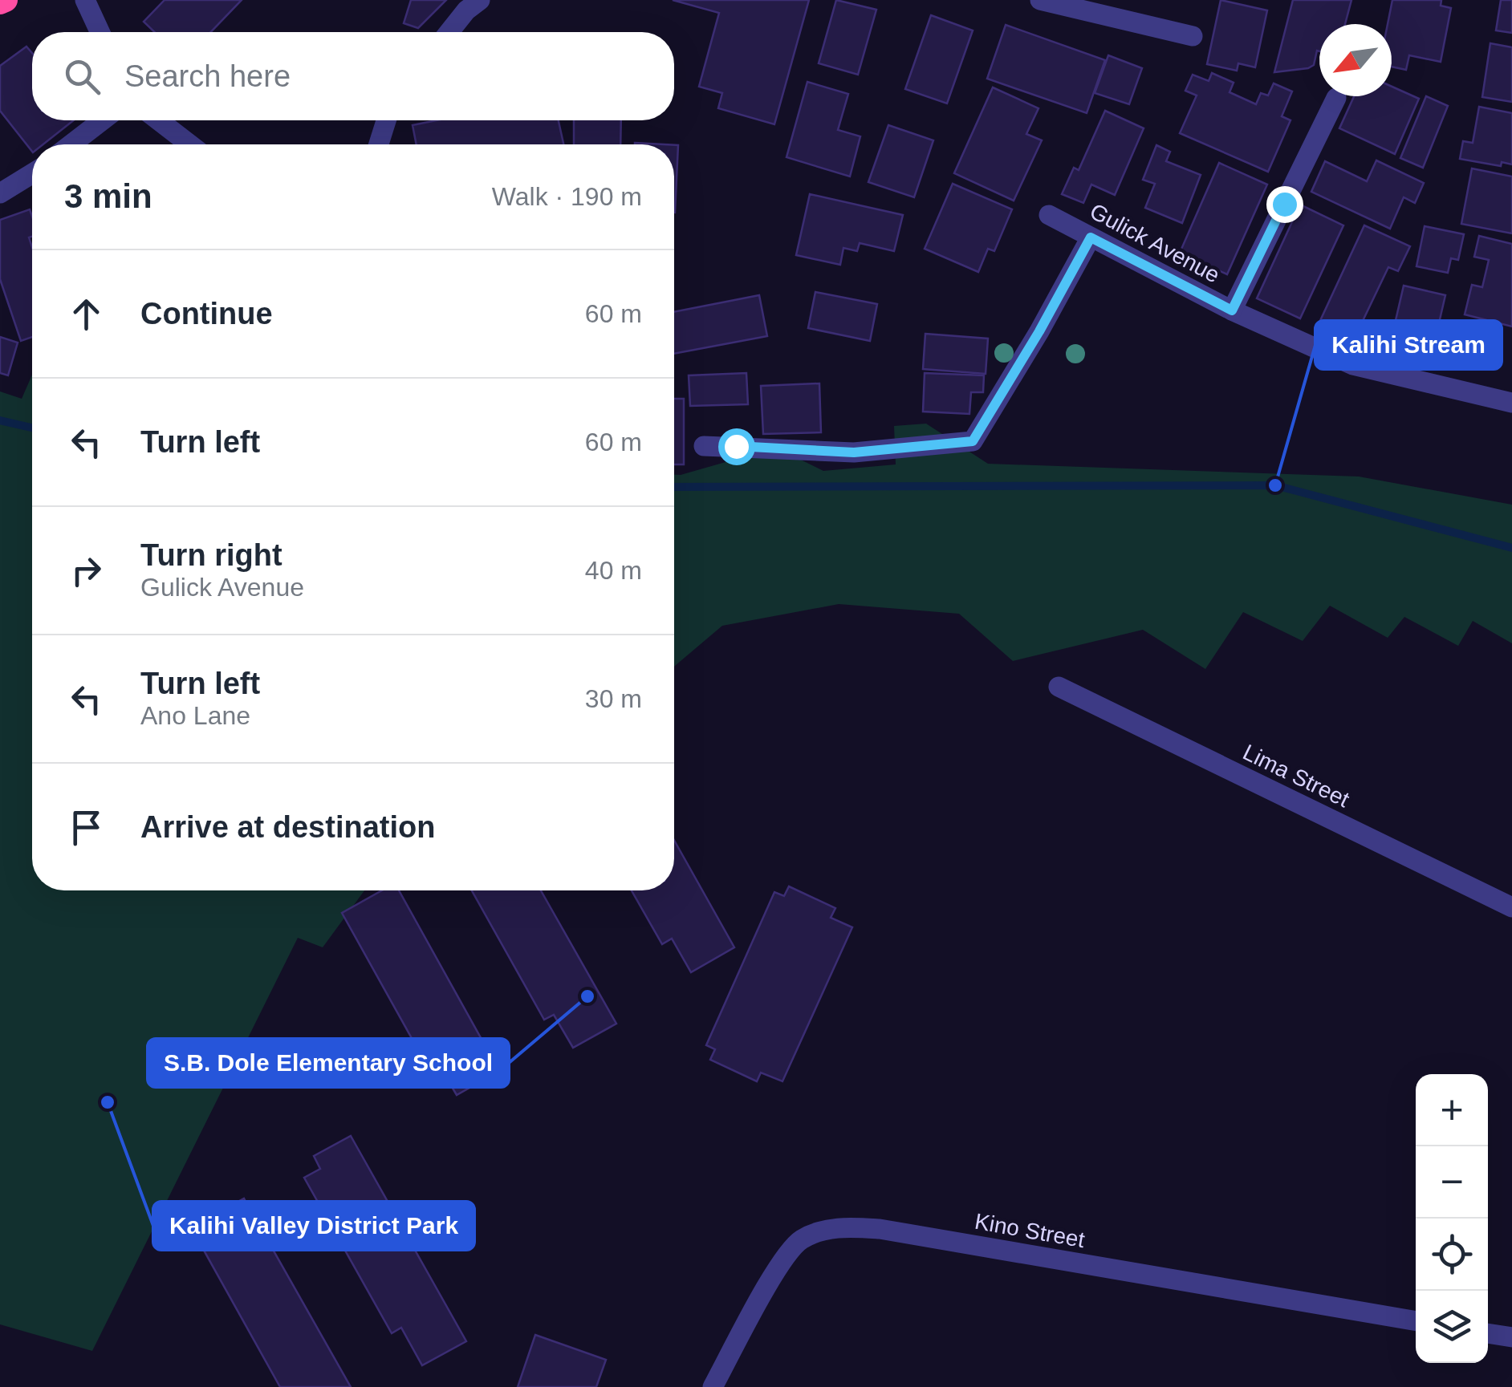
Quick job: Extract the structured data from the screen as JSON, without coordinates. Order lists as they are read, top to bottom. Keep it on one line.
{"streets":{"street":["Gulick Avenue","Lima Street","Kino Street"]},"places":["Kalihi Stream","S.B. Dole Elementary School","Kalihi Valley District Park"],"north":"bottom left","page":{"search":"Search here","heading":["3 min","Walk · 190 m"],"list":[["Continue","60 m"],["Turn left","60 m"],["Turn right","Gulick Avenue","40 m"],["Turn left","Ano Lane","30 m"],"Arrive at destination"],"map_buttons":["+","−"]}}
